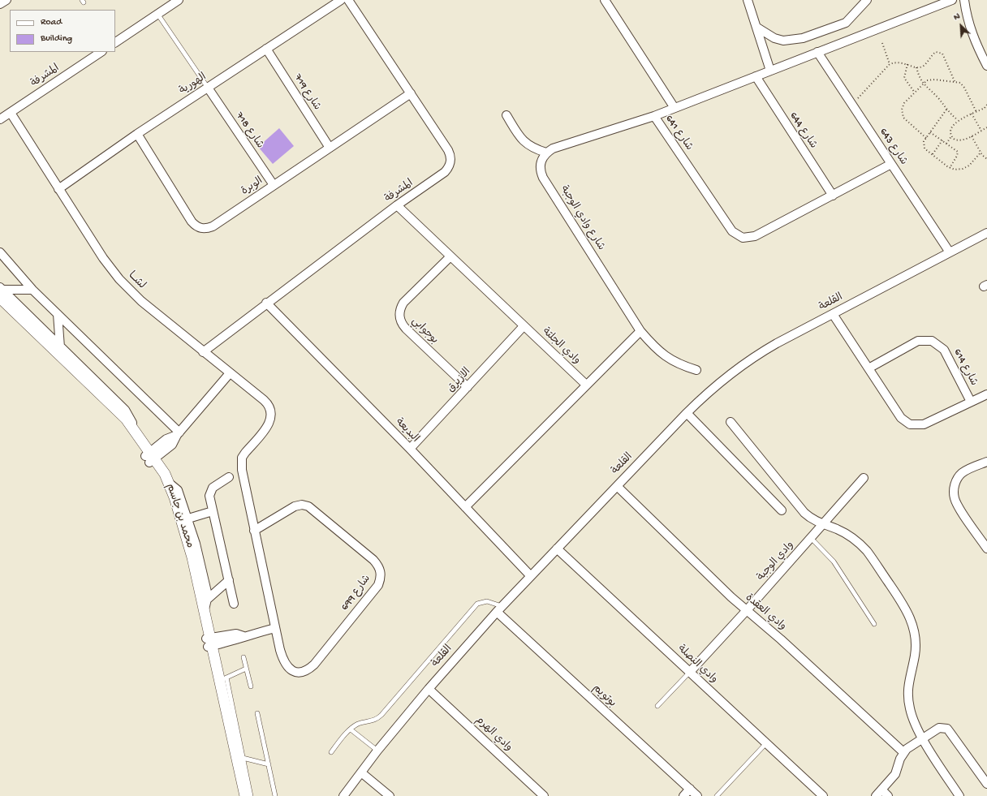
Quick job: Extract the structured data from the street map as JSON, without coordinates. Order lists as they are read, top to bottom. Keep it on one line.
{"streets":{"street":["المشرفة","الهورية","شارع 719","شارع 718","شارع 644","شارع 641","شارع 643","الوبرة","شارع وادي الوجبة","لشــا","القلعة","بوجوابي","وادي الجلتة","شارع 614","الازيرق","البديعة","محمد بن جاسم","وادي الوجبة","شارع 699","وادي العقدة","وادي النصلة","بوتويم","وادي الهرم"]},"crossings":[["المشرفة","الوبرة"],["المشرفة","لشــا"],["المشرفة","وادي الجلتة"],["المشرفة","البديعة"],["الهورية","شارع 719"],["الهورية","شارع 718"],["الهورية","الوبرة"],["الهورية","لشــا"],["شارع 719","الوبرة"],["شارع 718","الوبرة"],["شارع 644","شارع 641"],["شارع 641","شارع 643"],["شارع 643","القلعة"],["لشــا","شارع 699"],["القلعة","البديعة"],["القلعة","وادي العقدة"],["القلعة","وادي النصلة"],["القلعة","بوتويم"],["القلعة","وادي الهرم"],["بوجوابي","وادي الجلتة"],["بوجوابي","الازيرق"],["وادي الجلتة","الازيرق"],["الازيرق","البديعة"],["وادي الوجبة","وادي العقدة"],["وادي الوجبة","وادي النصلة"]],"legend":["Road","Building"],"north":"top left"}
